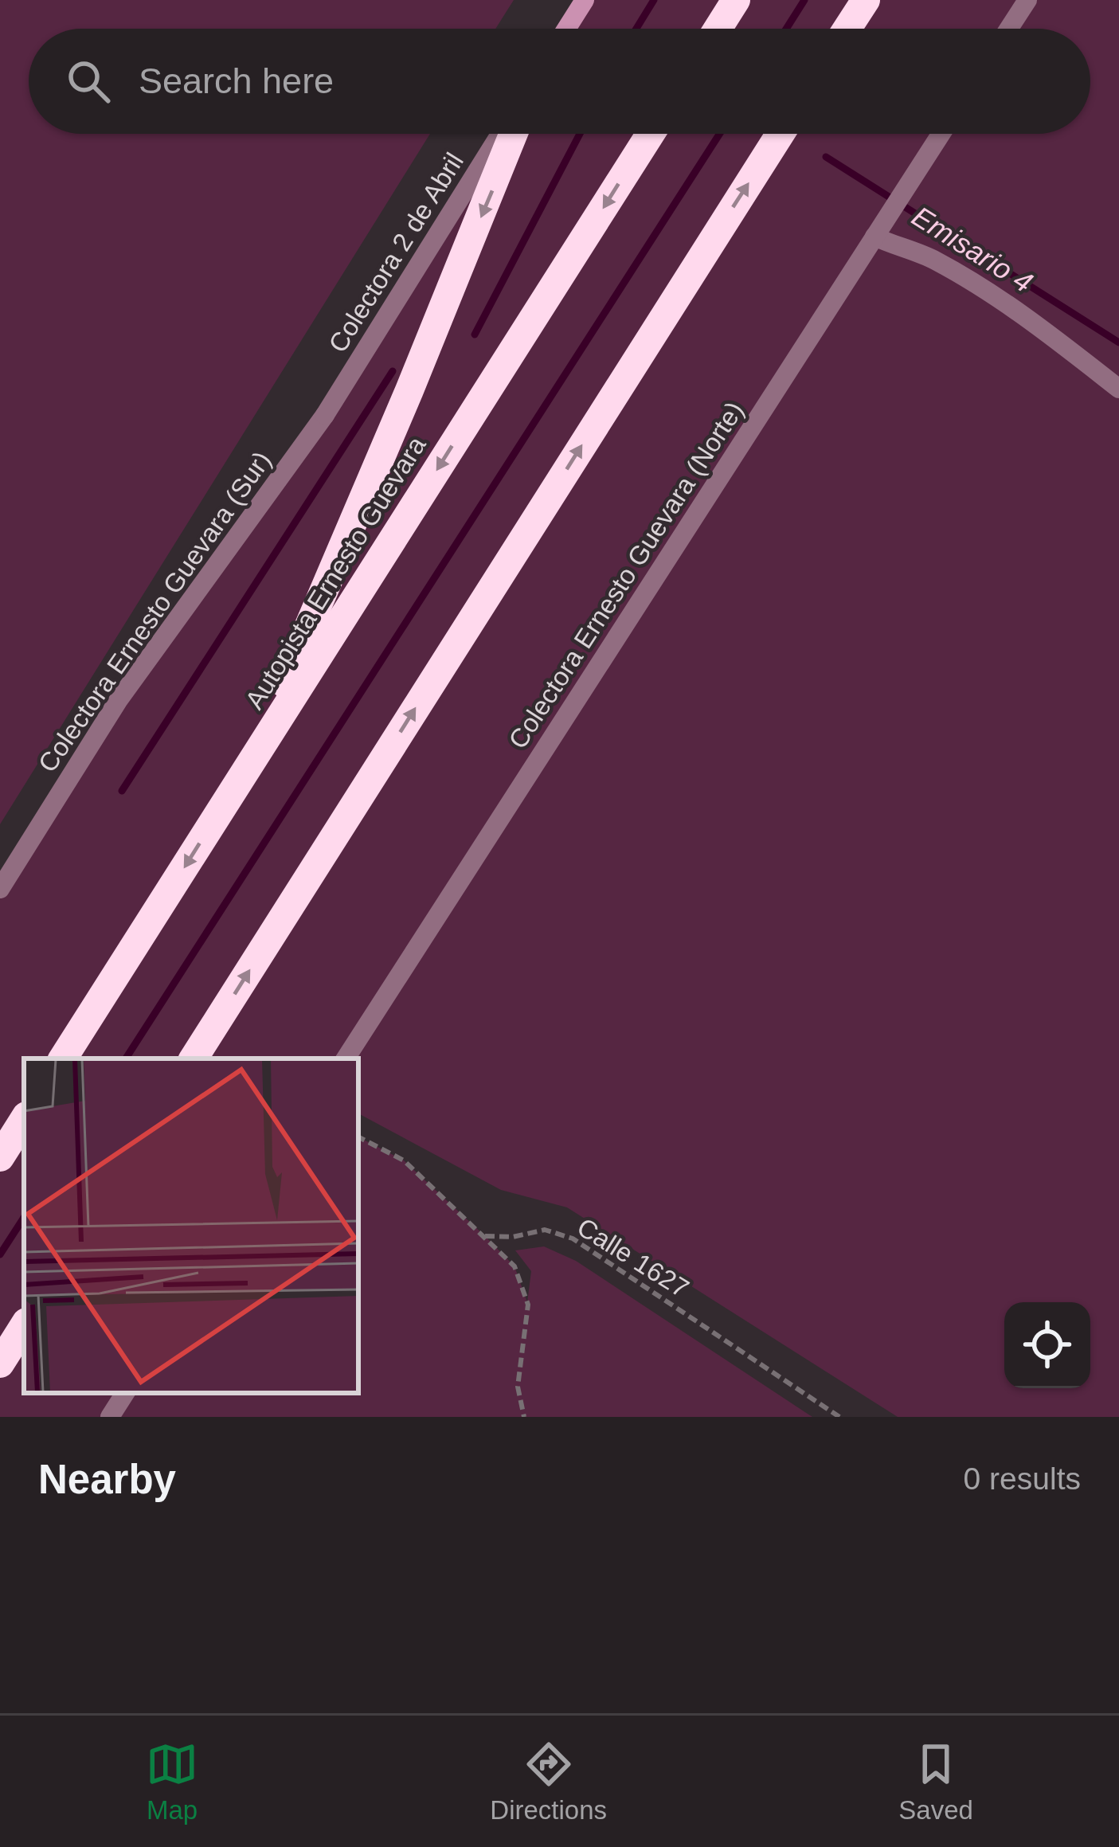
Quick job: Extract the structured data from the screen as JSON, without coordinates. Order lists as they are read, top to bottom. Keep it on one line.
{"streets":{"highway":["Autopista Ernesto Guevara"],"street":["Colectora 2 de Abril","Colectora Ernesto Guevara (Norte)","Colectora Ernesto Guevara (Sur)"],"path":["Calle 1627"]},"crossings":[["Colectora 2 de Abril","Colectora Ernesto Guevara (Sur)"]],"water":["Emisario 4"],"page":{"search":"Search here","heading":["Nearby","0 results"],"nav":["Map","Directions","Saved"]}}
